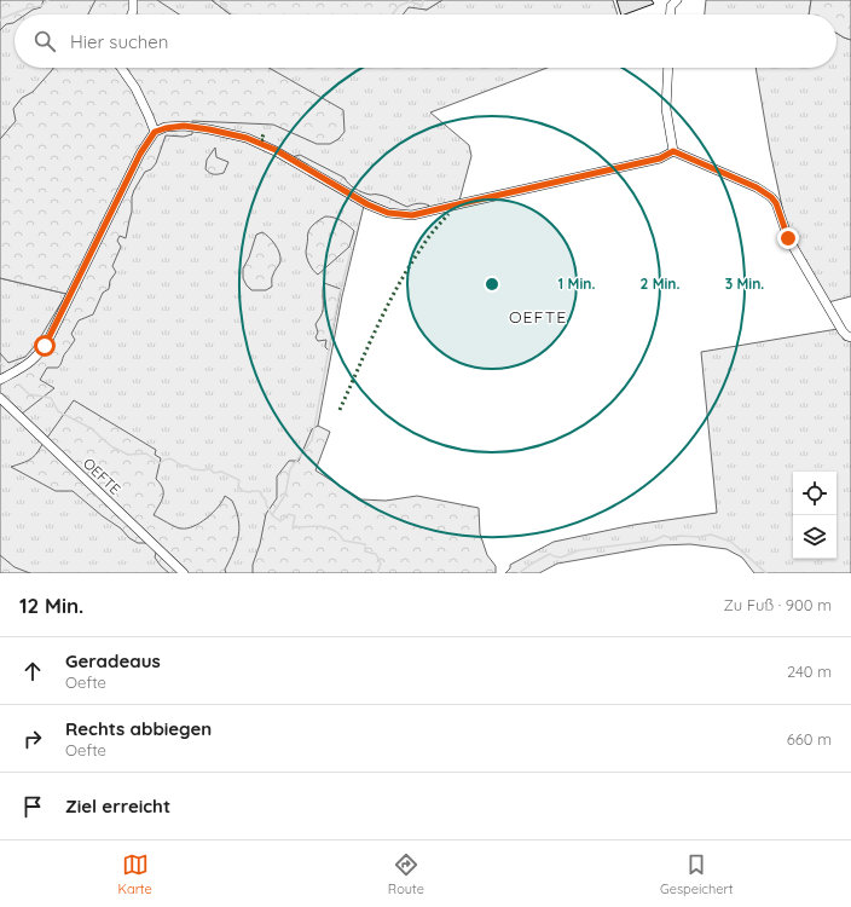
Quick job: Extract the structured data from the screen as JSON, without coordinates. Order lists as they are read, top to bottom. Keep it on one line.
{"streets":{"street":["OEFTE"]},"districts":["OEFTE"],"page":{"search":"Hier suchen","heading":["12 Min.","Zu Fuß · 900 m"],"list":[["Geradeaus","Oefte","240 m"],["Rechts abbiegen","Oefte","660 m"],"Ziel erreicht"],"nav":["Karte","Route","Gespeichert"]},"rings":["1 Min.","2 Min.","3 Min."]}
